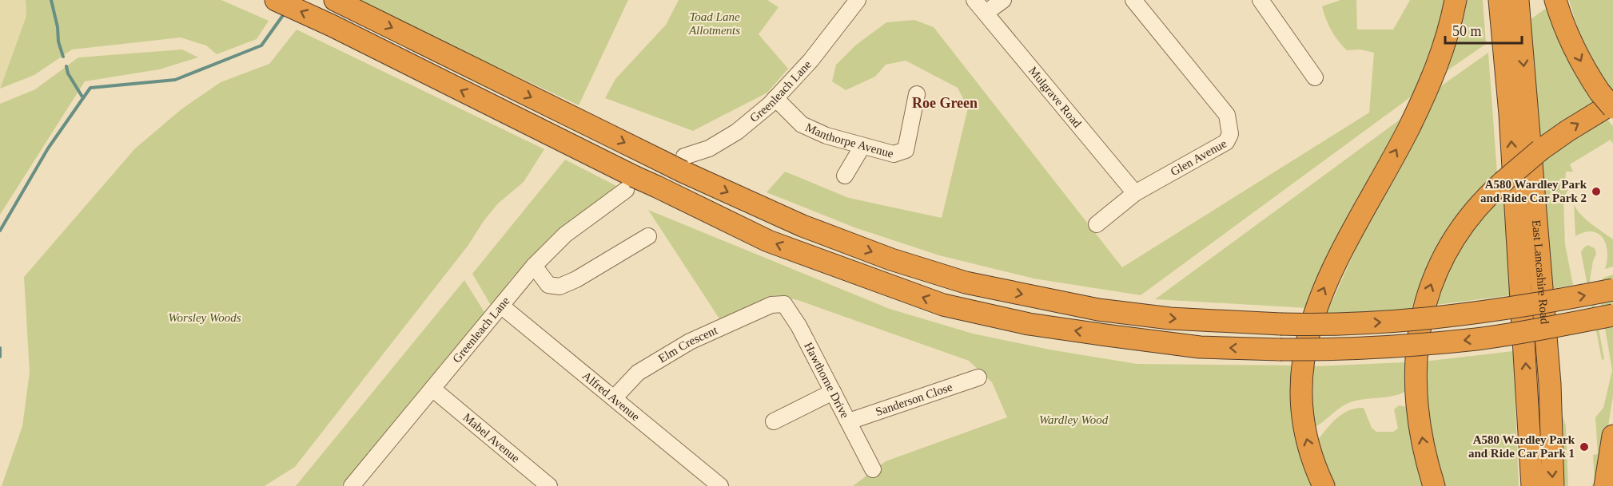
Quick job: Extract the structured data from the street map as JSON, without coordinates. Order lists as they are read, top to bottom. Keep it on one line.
{"streets":{"highway":["East Lancashire Road"],"street":["Greenleach Lane","Mulgrave Road","Manthorpe Avenue","Glen Avenue","Elm Crescent","Hawthorne Drive","Alfred Avenue","Sanderson Close","Mabel Avenue"]},"crossings":[["Greenleach Lane","Manthorpe Avenue"],["Greenleach Lane","Alfred Avenue"],["Greenleach Lane","Mabel Avenue"],["Mulgrave Road","Glen Avenue"],["Elm Crescent","Hawthorne Drive"],["Elm Crescent","Alfred Avenue"],["Hawthorne Drive","Sanderson Close"]],"districts":["Roe Green"],"parks":["Toad Lane Allotments","Worsley Woods","Wardley Wood"],"places":["A580 Wardley Park and Ride Car Park 2","A580 Wardley Park and Ride Car Park 1"],"scale_bar":"50 m"}
